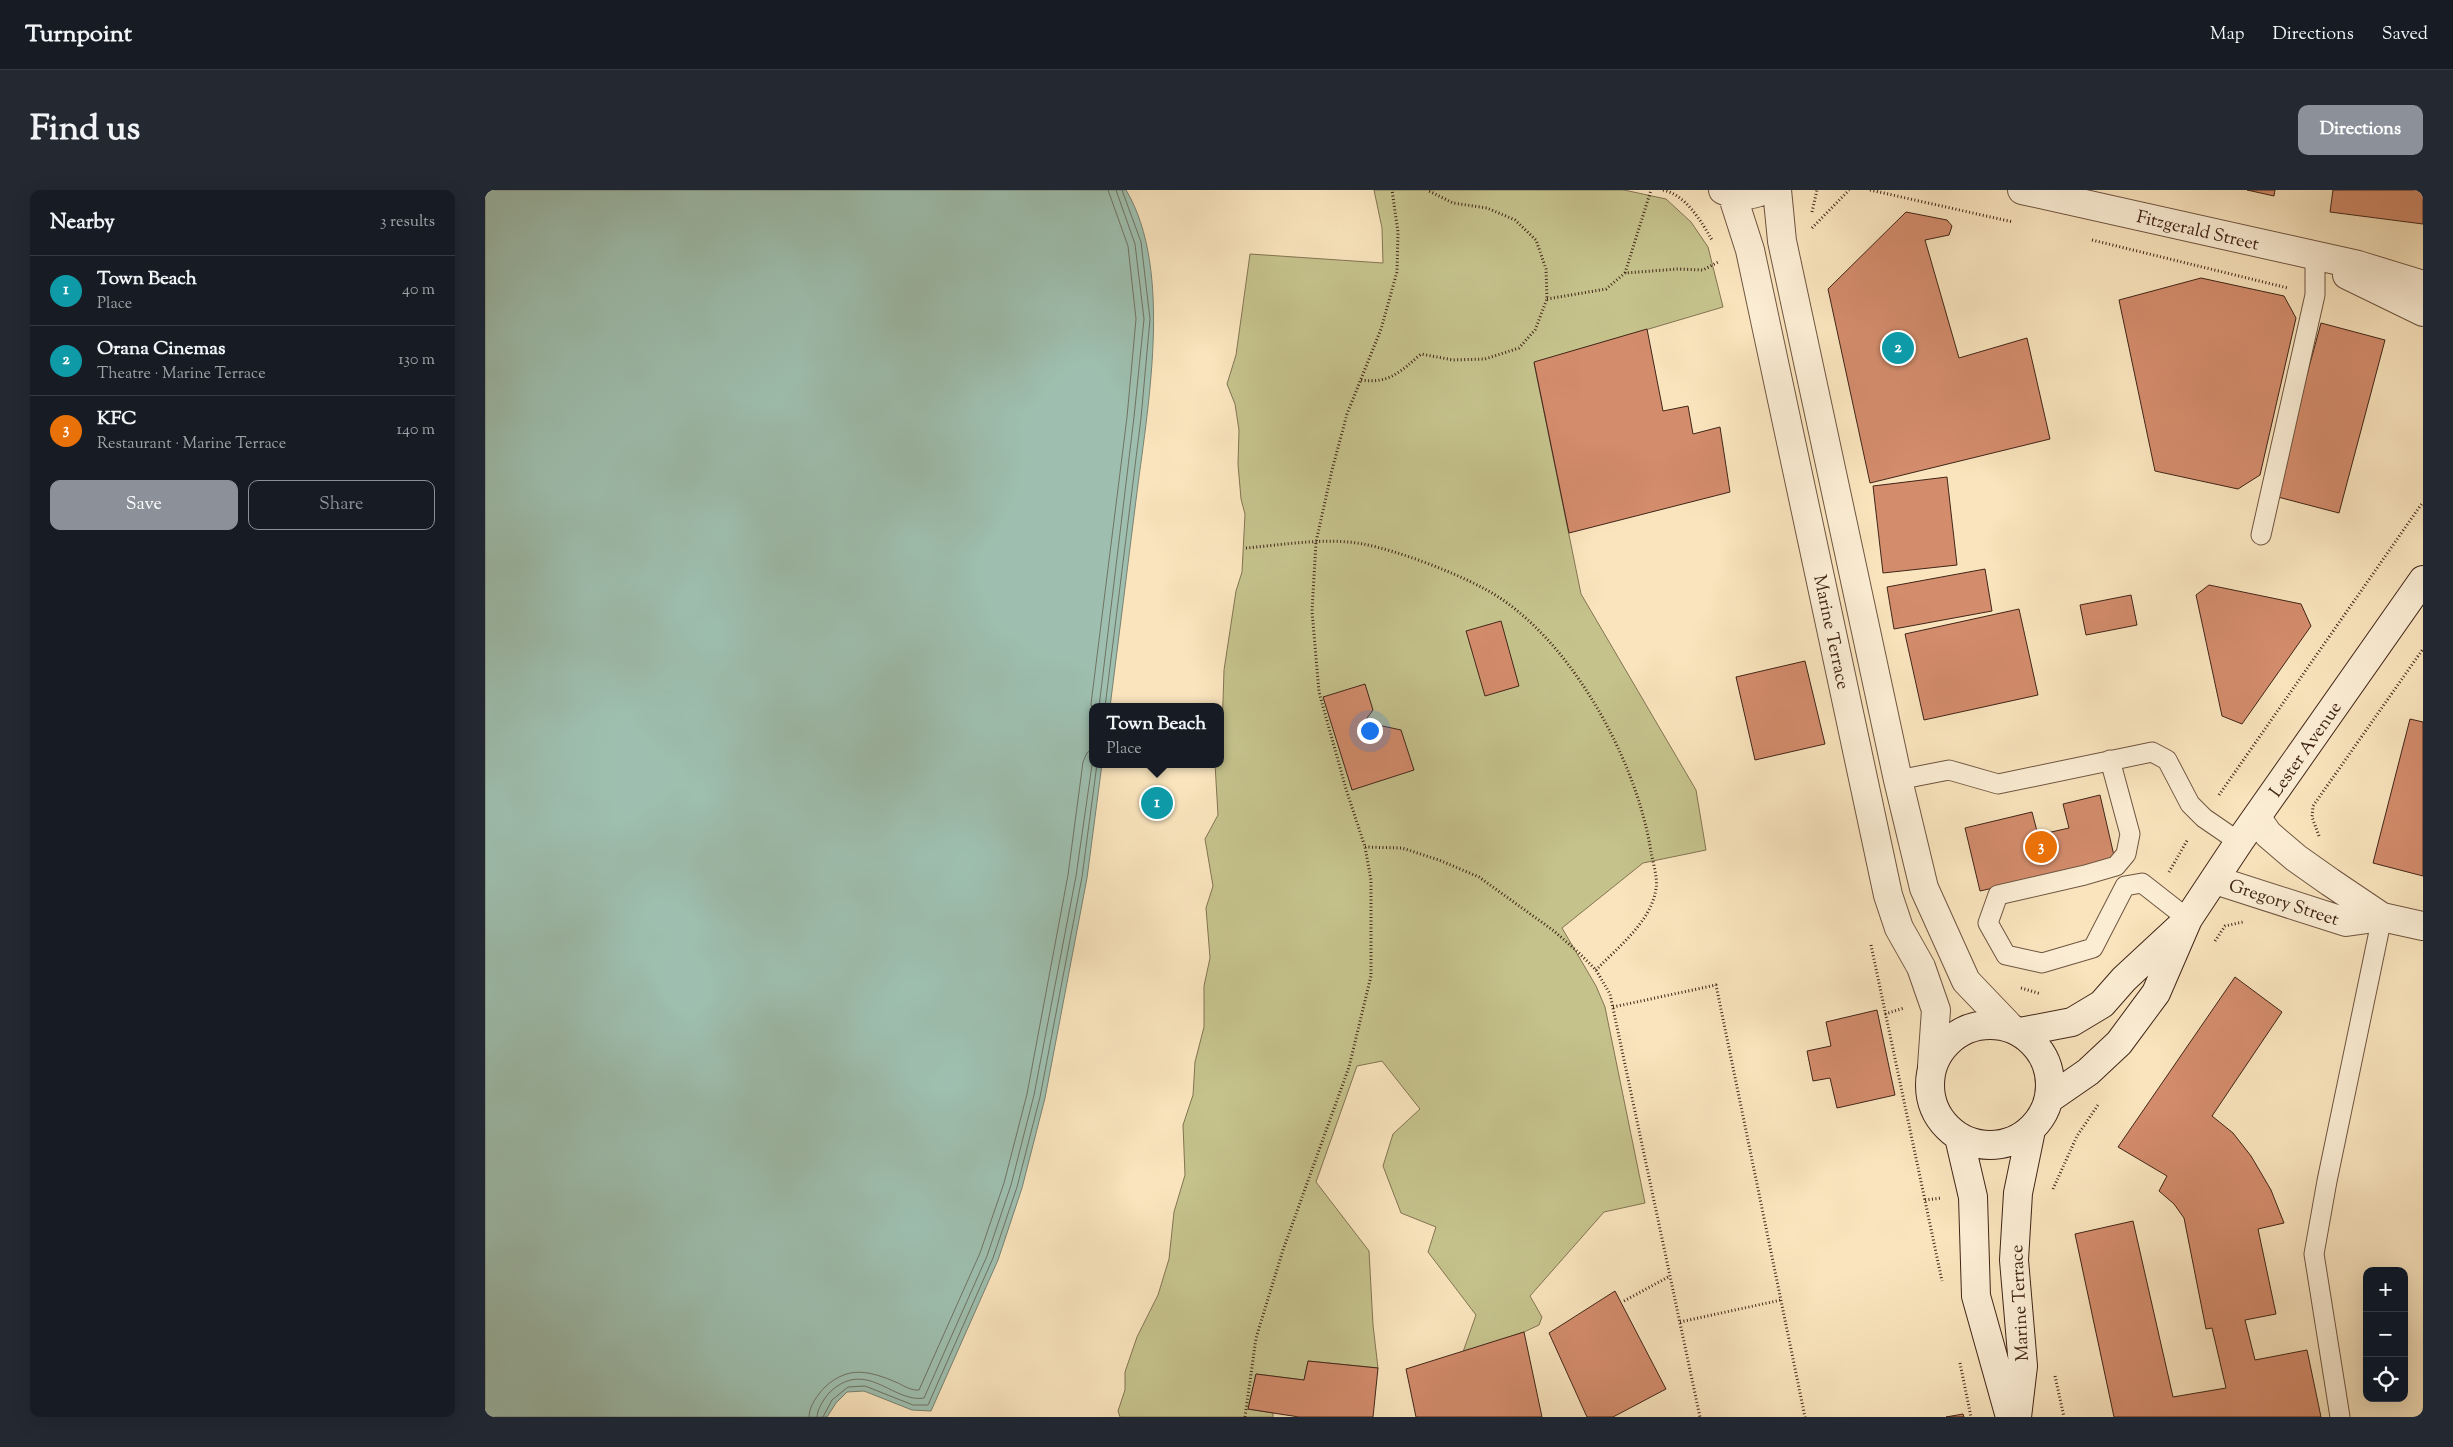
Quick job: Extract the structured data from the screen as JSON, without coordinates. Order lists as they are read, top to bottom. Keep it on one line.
{"streets":{"street":["Fitzgerald Street","Marine Terrace","Lester Avenue","Gregory Street"]},"crossings":[["Marine Terrace","Lester Avenue"],["Lester Avenue","Gregory Street"]],"page":{"header":"Turnpoint","nav":["Map","Directions","Saved"],"title":"Find us","buttons":["Directions",["Save","Share"]],"heading":["Nearby","3 results"],"list":[{"mark":"1","name":"Town Beach","note":"Place","value":"40 m"},{"mark":"2","name":"Orana Cinemas","note":"Theatre · Marine Terrace","value":"130 m"},{"mark":"3","name":"KFC","note":"Restaurant · Marine Terrace","value":"140 m"}],"pins":["2","1","3"],"popup":["Town Beach","Place"],"map_buttons":["+","−"]}}
